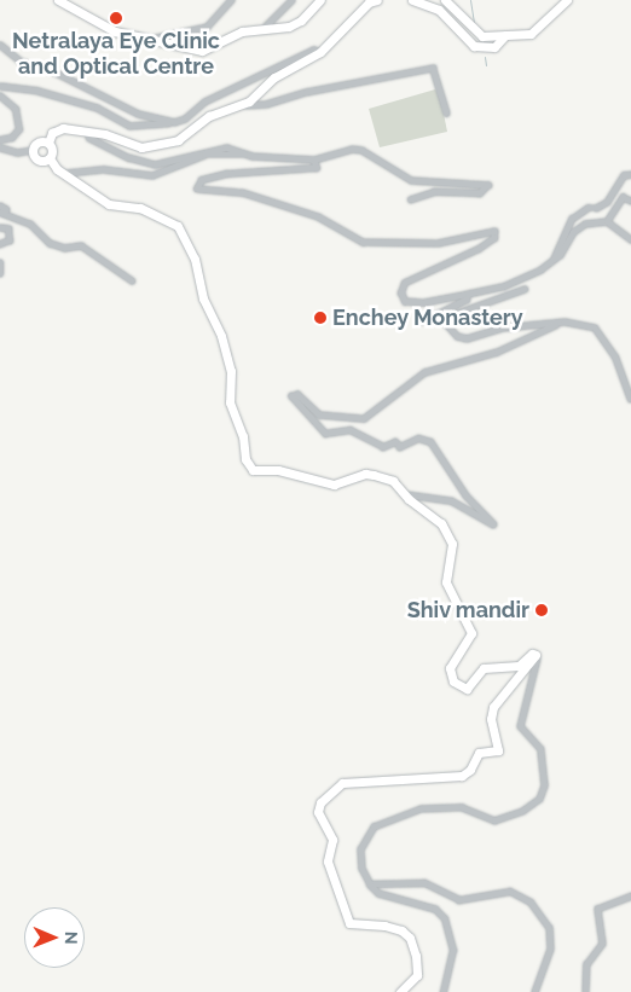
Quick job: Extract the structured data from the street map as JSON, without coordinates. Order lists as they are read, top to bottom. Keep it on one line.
{"places":["Netralaya Eye Clinic and Optical Centre","Enchey Monastery","Shiv mandir"],"north":"right"}
